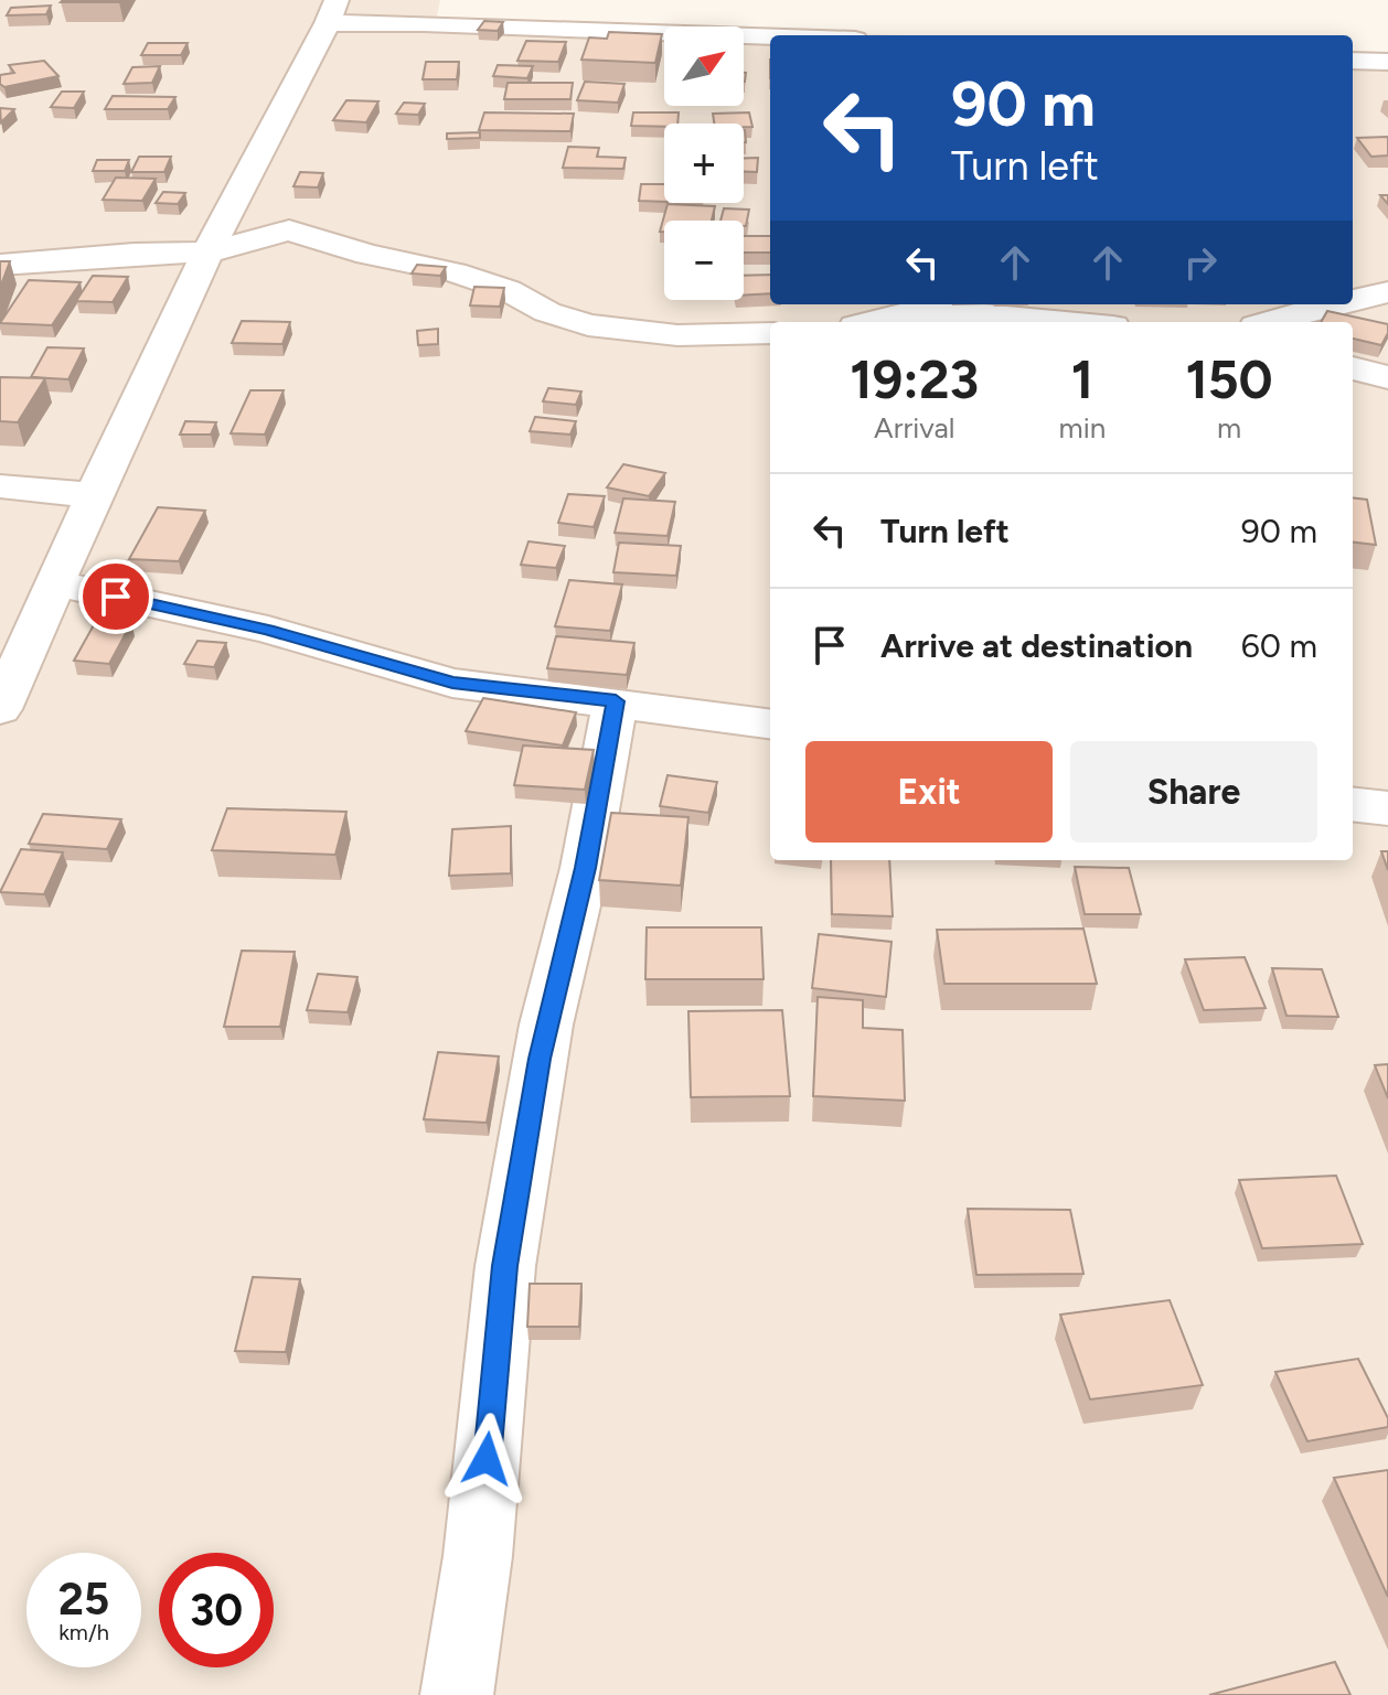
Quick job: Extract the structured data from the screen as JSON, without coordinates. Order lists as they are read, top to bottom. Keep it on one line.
{"north":"top right","page":{"map_buttons":["+","−"],"turn":["90 m","Turn left"],"eta":["19:23","Arrival","1","min","150","m"],"list":[{"name":"Turn left","value":"90 m"},{"name":"Arrive at destination","value":"60 m"}],"buttons":["Exit","Share"],"speed":"25 km/h","limit":"30"}}
